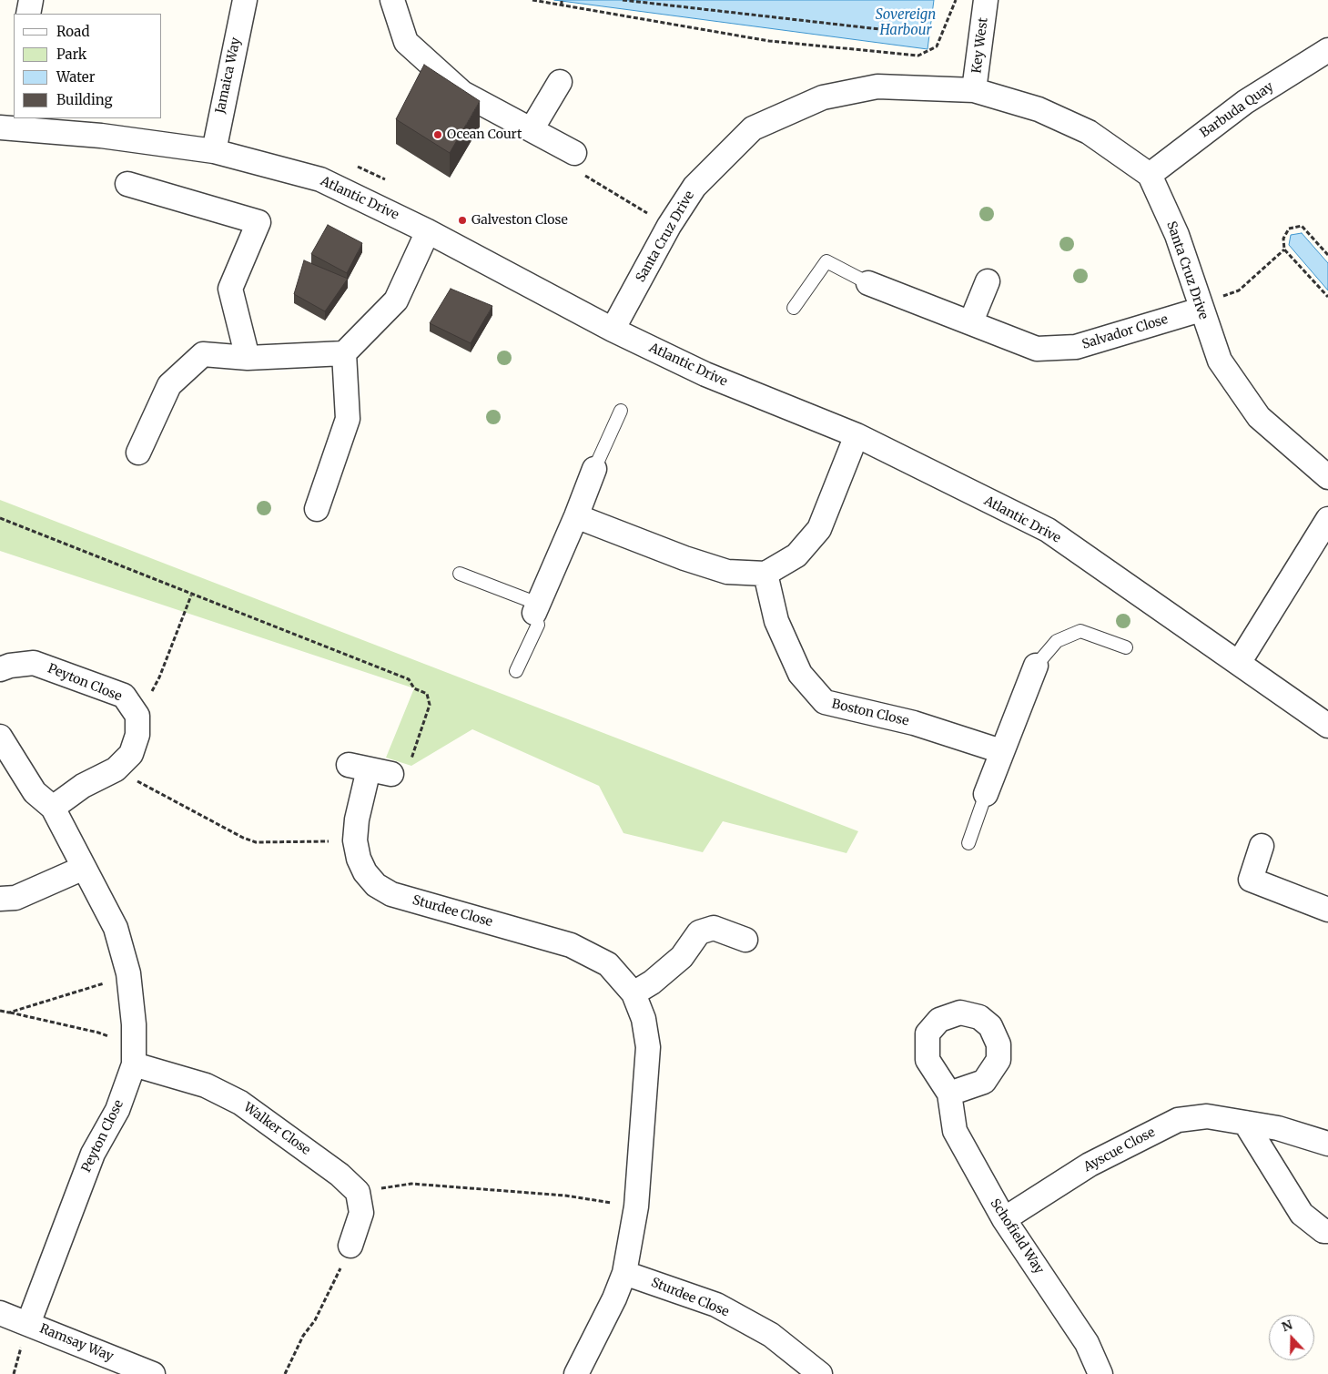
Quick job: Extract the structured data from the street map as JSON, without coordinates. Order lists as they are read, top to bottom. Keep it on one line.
{"streets":{"street":["Key West","Jamaica Way","Barbuda Quay","Atlantic Drive","Santa Cruz Drive","Salvador Close","Peyton Close","Boston Close","Sturdee Close","Walker Close","Ayscue Close","Schofield Way","Ramsay Way"]},"crossings":[["Key West","Santa Cruz Drive"],["Jamaica Way","Atlantic Drive"],["Barbuda Quay","Santa Cruz Drive"],["Atlantic Drive","Santa Cruz Drive"],["Santa Cruz Drive","Salvador Close"],["Peyton Close","Walker Close"],["Peyton Close","Ramsay Way"],["Ayscue Close","Schofield Way"]],"water":["Sovereign Harbour"],"places":["Ocean Court","Galveston Close"],"legend":["Road","Park","Water","Building"],"north":"top"}
